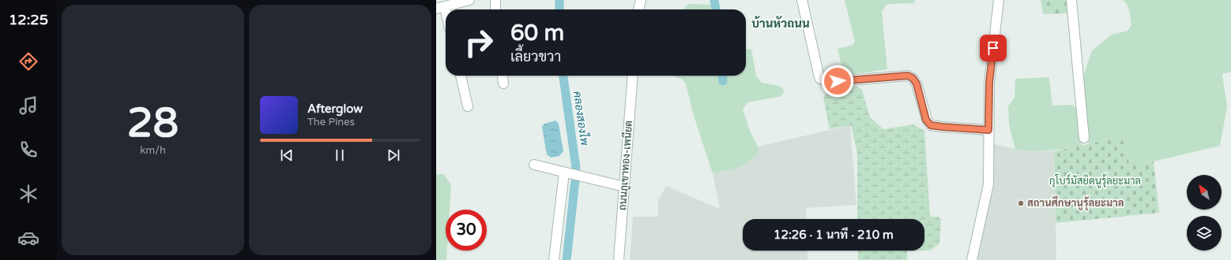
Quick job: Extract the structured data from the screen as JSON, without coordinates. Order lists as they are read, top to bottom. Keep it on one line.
{"streets":{"street":["ถนนภูเขาทอง-เพนียด"]},"districts":["บ้านหัวถนน"],"water":["คลองสองไพ"],"parks":["กุโบร์มัสยิดนูรุ้ลยะมาล"],"places":["สถานศึกษานูรุ้ลยะมาล"],"north":"top left","page":{"tabs":"12:25","tile":["28","km/h"],"turn":["60 m","เลี้ยวขวา"],"song":["Afterglow","The Pines"],"limit":"30","trip":"12:26 · 1 นาที · 210 m"}}
